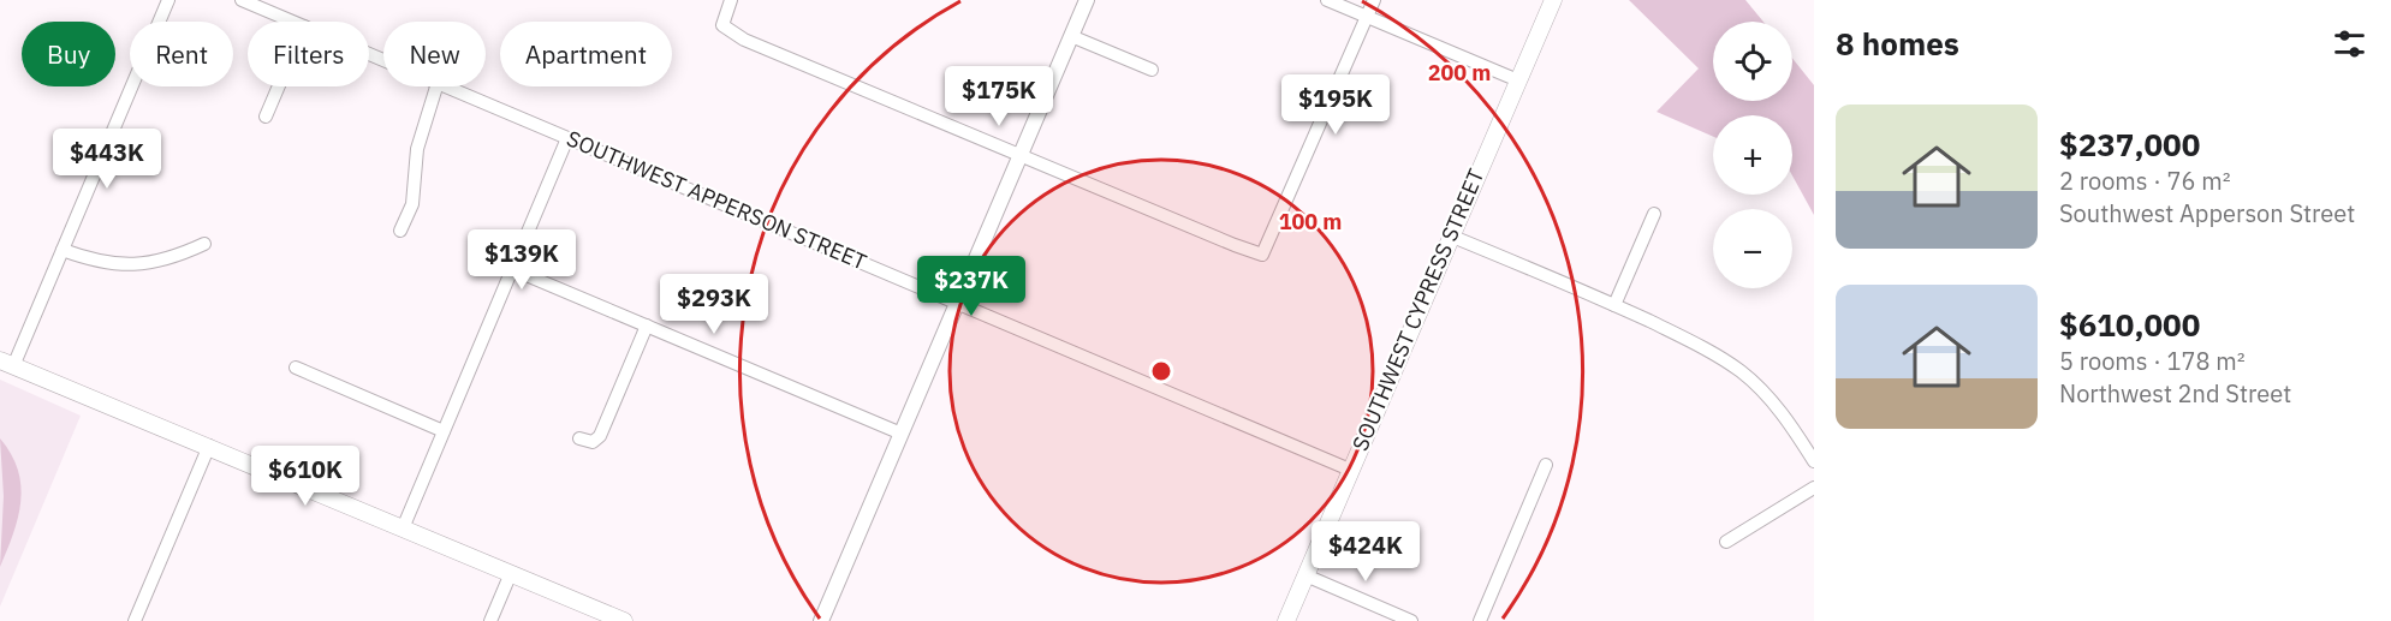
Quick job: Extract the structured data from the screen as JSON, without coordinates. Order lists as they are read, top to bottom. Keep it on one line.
{"streets":{"main road":["SOUTHWEST CYPRESS STREET"],"street":["SOUTHWEST APPERSON STREET"]},"crossings":[["SOUTHWEST APPERSON STREET","SOUTHWEST CYPRESS STREET"]],"page":{"heading":"8 homes","map_buttons":["+","−"],"chip":["Buy","Rent","Filters","New","Apartment"],"price":["$175K","$195K","$443K","$139K","$237K","$293K","$610K","$424K"],"list":[{"name":"$237,000","note":"2 rooms · 76 m² · Southwest Apperson Street"},{"name":"$610,000","note":"5 rooms · 178 m² · Northwest 2nd Street"}]},"rings":["200 m","100 m"]}
